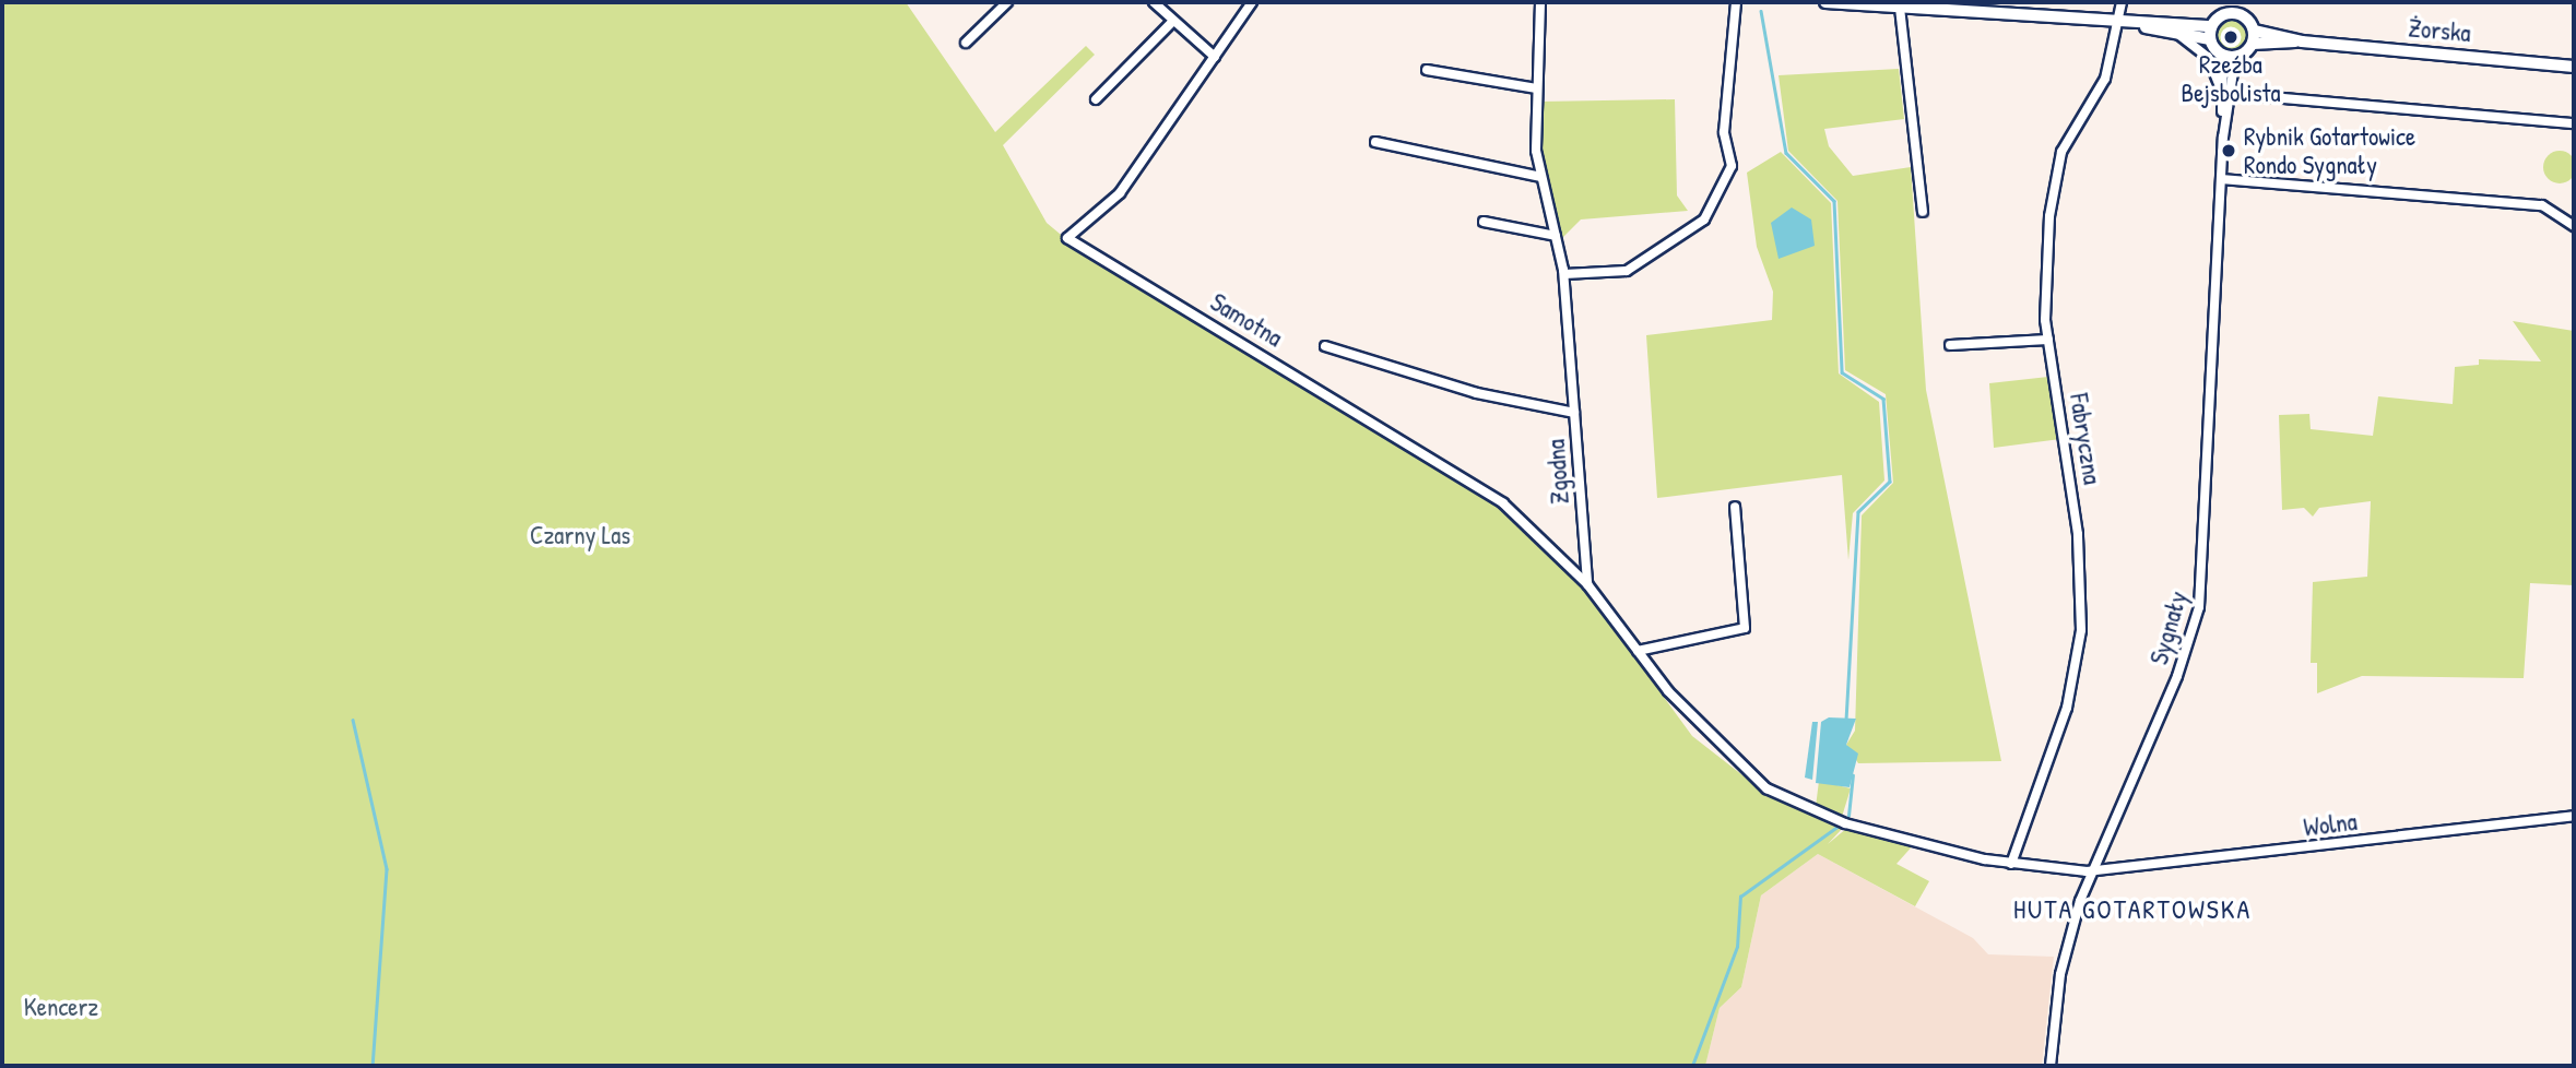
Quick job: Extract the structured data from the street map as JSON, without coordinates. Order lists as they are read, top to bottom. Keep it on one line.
{"streets":{"main road":["Żorska"],"street":["Samotna","Fabryczna","Zgodna","Sygnały","Wolna"]},"crossings":[["Samotna","Zgodna"],["Sygnały","Wolna"]],"districts":["HUTA GOTARTOWSKA"],"parks":["Czarny Las","Kencerz"],"places":["Rzeźba Bejsbolista","Rybnik Gotartowice Rondo Sygnały"]}
